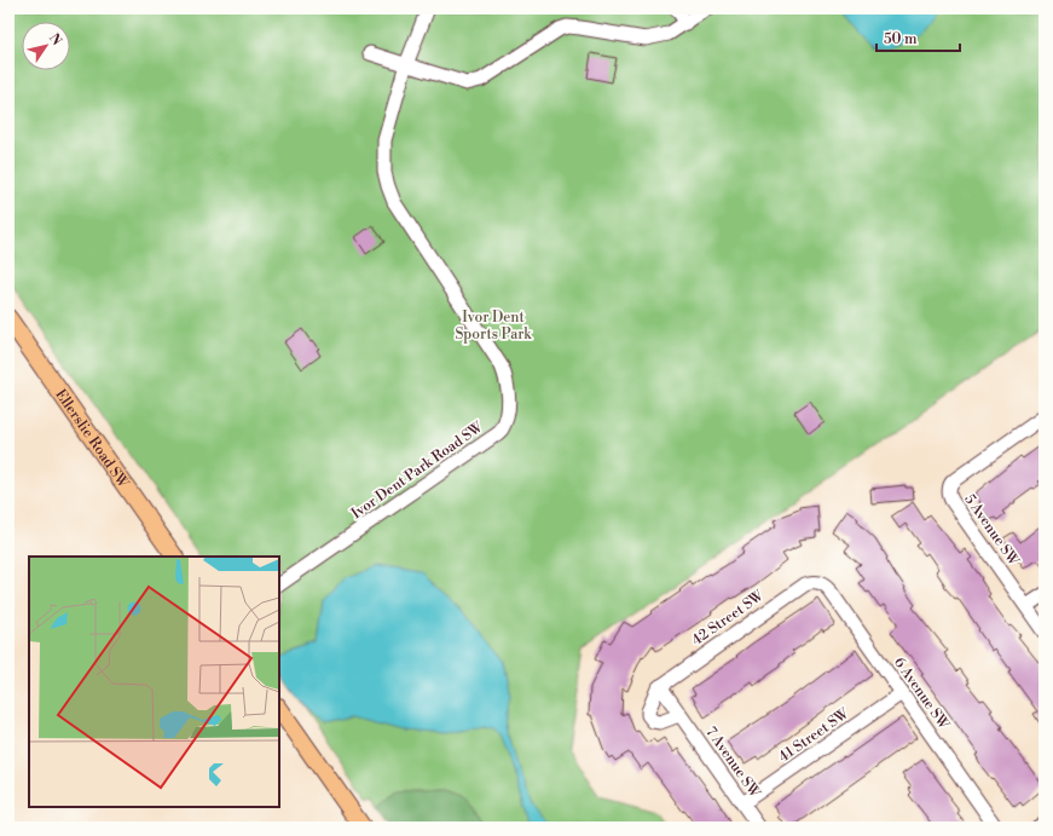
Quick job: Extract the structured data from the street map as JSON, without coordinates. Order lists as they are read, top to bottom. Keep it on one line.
{"streets":{"main road":["Ellerslie Road SW"],"street":["Ivor Dent Park Road SW","5 Avenue SW","42 Street SW","6 Avenue SW","41 Street SW","7 Avenue SW"]},"crossings":[["42 Street SW","6 Avenue SW"],["42 Street SW","7 Avenue SW"],["6 Avenue SW","41 Street SW"],["41 Street SW","7 Avenue SW"]],"parks":["Ivor Dent Sports Park"],"scale_bar":"50 m","north":"top right"}
